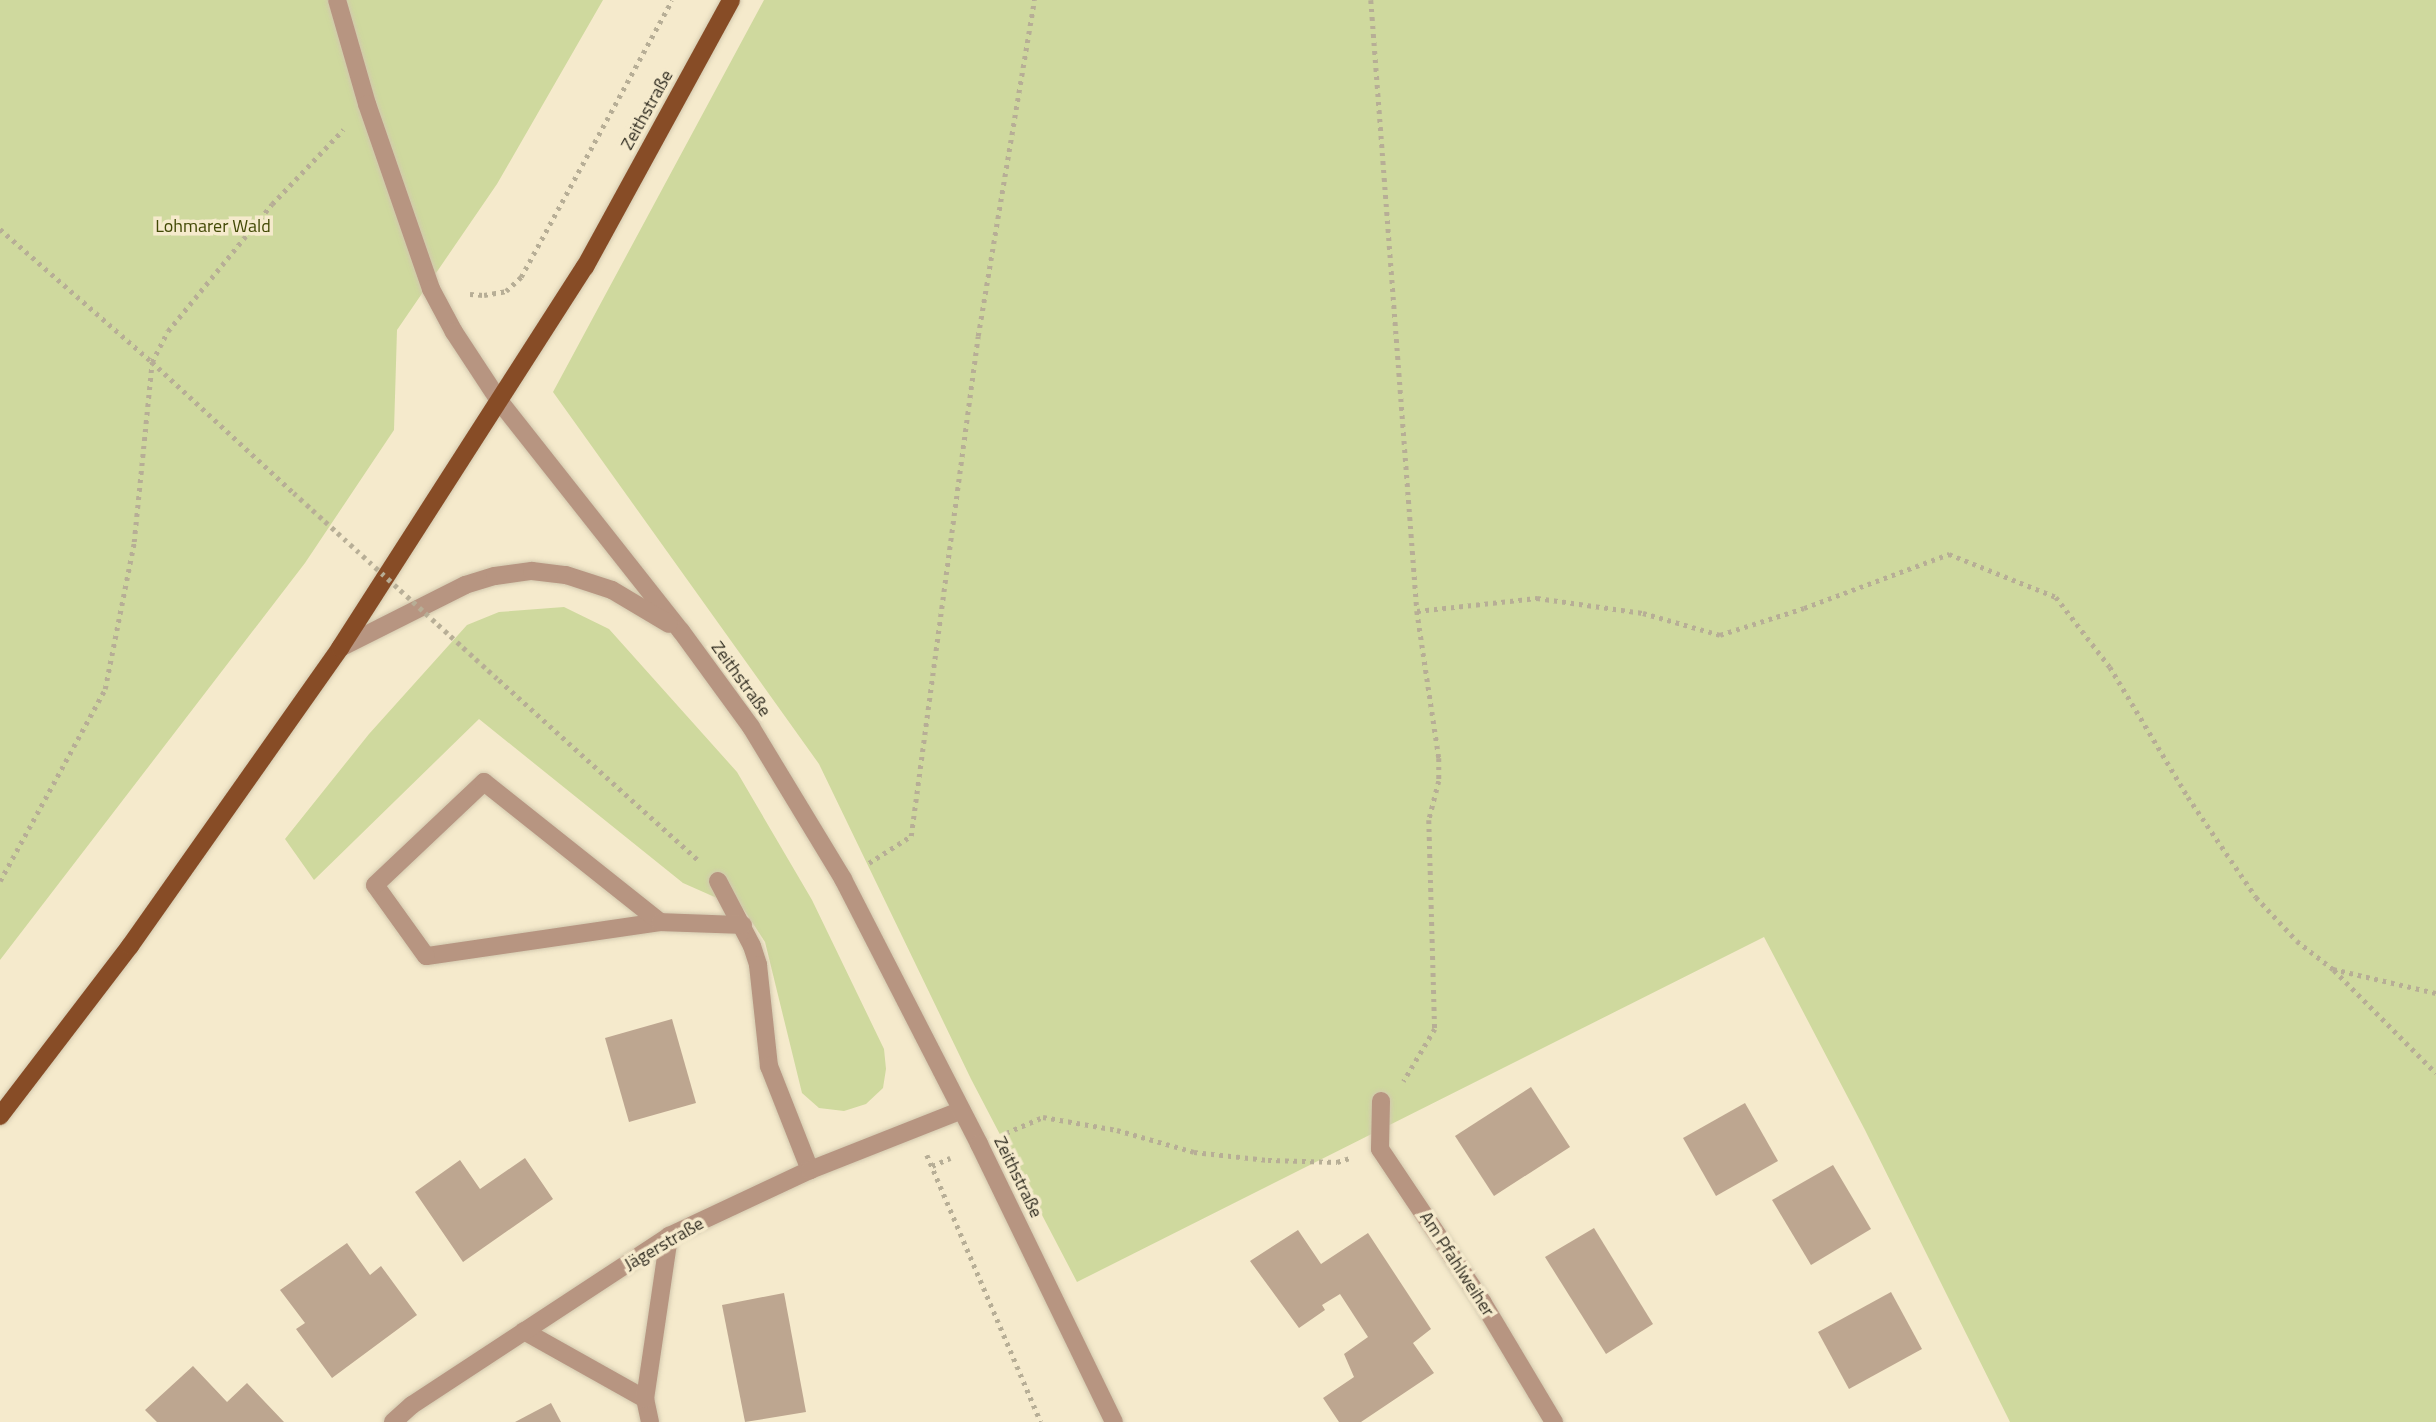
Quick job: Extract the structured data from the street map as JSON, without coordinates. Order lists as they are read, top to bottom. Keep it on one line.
{"streets":{"main road":["Zeithstraße"],"street":["Jägerstraße","Am Pfahlweiher"]},"crossings":[["Zeithstraße","Jägerstraße"]],"parks":["Lohmarer Wald"]}
